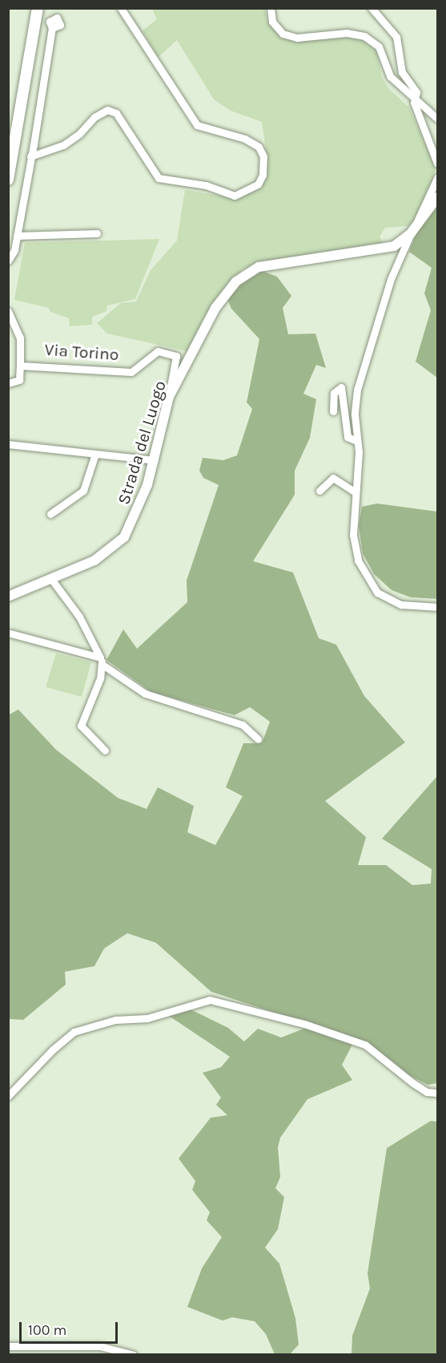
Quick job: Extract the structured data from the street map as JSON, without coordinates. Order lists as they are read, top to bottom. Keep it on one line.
{"streets":{"street":["Via Torino","Strada del Luogo"]},"crossings":[["Via Torino","Strada del Luogo"]],"scale_bar":"100 m"}
